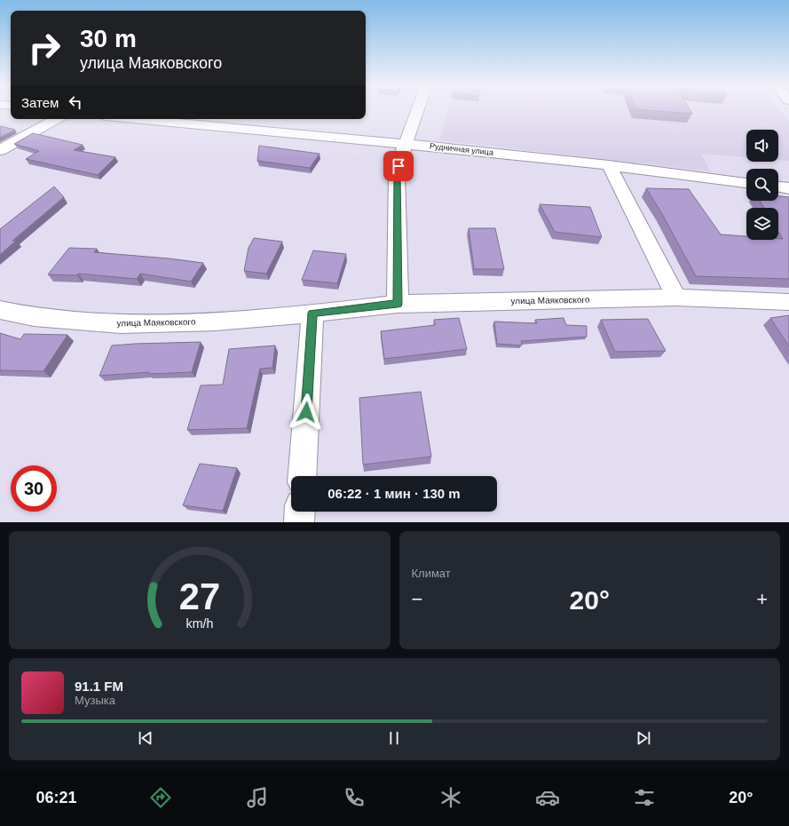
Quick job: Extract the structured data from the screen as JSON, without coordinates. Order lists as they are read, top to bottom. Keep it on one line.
{"streets":{"street":["Рудничная улица","улица Маяковского"]},"page":{"turn":["30 m","улица Маяковского"],"then":"Затем","limit":"30","trip":"06:22 · 1 мин · 130 m","tile":"Климат","heat":["−","20°","+"],"song":["91.1 FM","Музыка"],"tabs":["06:21","20°"],"gauge":["27","km/h"]}}
